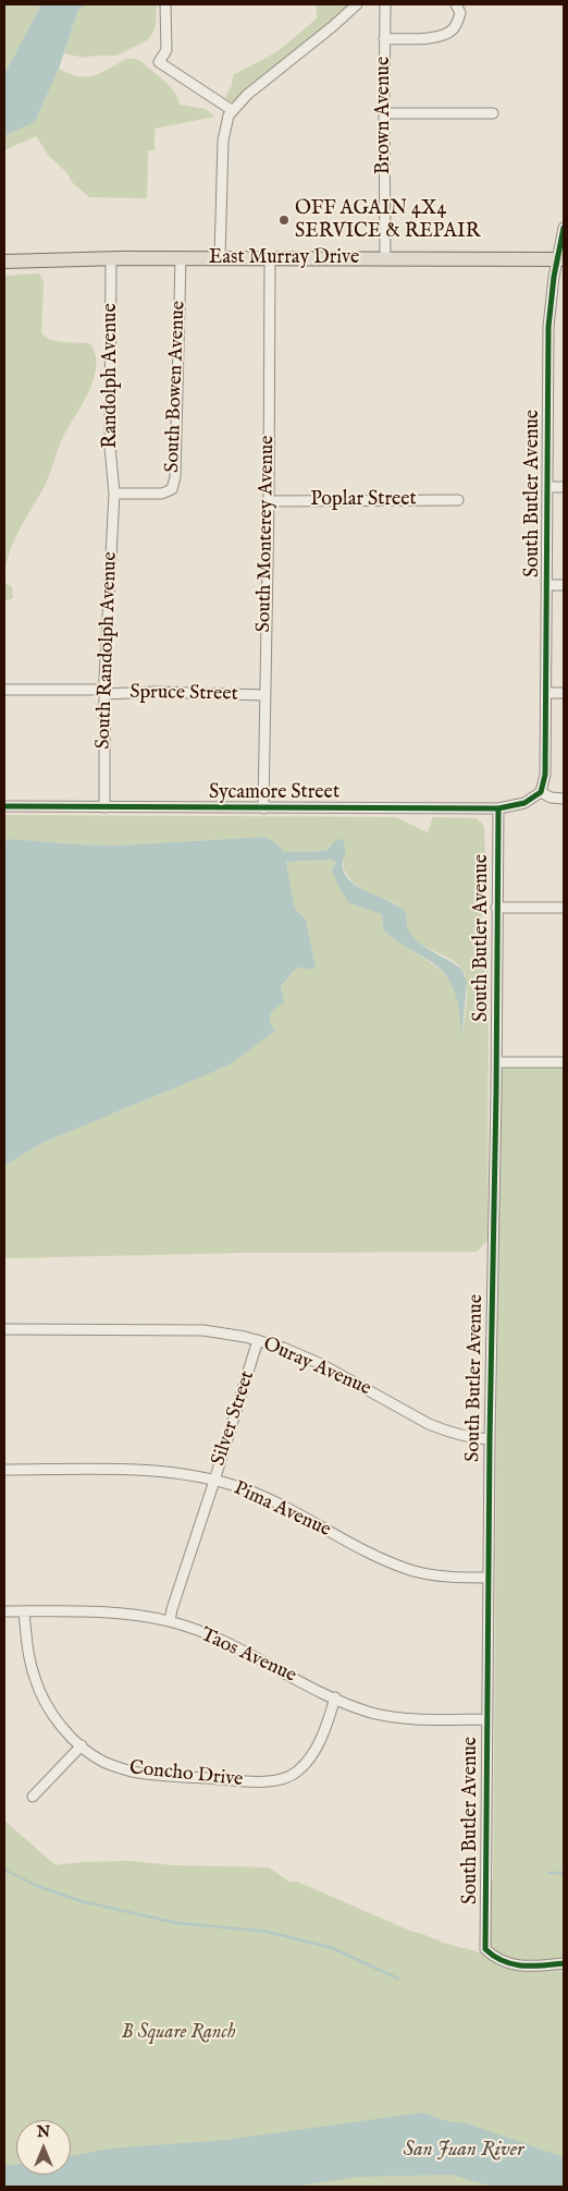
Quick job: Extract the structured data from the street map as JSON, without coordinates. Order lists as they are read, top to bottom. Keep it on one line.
{"streets":{"highway":["East Murray Drive"],"street":["Brown Avenue","Randolph Avenue","South Bowen Avenue","South Butler Avenue","Poplar Street","South Monterey Avenue","South Randolph Avenue","Spruce Street","Sycamore Street","Ouray Avenue","Silver Street","Pima Avenue","Taos Avenue","Concho Drive"]},"crossings":[["Brown Avenue","East Murray Drive"],["East Murray Drive","Randolph Avenue"],["East Murray Drive","South Bowen Avenue"],["East Murray Drive","South Butler Avenue"],["East Murray Drive","South Monterey Avenue"],["Randolph Avenue","South Bowen Avenue"],["Randolph Avenue","South Randolph Avenue"],["South Bowen Avenue","South Randolph Avenue"],["South Butler Avenue","Sycamore Street"],["South Butler Avenue","Ouray Avenue"],["South Butler Avenue","Pima Avenue"],["South Butler Avenue","Taos Avenue"],["Poplar Street","South Monterey Avenue"],["South Monterey Avenue","Spruce Street"],["South Monterey Avenue","Sycamore Street"],["South Randolph Avenue","Spruce Street"],["South Randolph Avenue","Sycamore Street"],["Ouray Avenue","Silver Street"],["Silver Street","Pima Avenue"],["Silver Street","Taos Avenue"],["Taos Avenue","Concho Drive"]],"water":["San Juan River"],"parks":["B Square Ranch"],"places":["OFF AGAIN 4X4 SERVICE & REPAIR"],"north":"top"}
